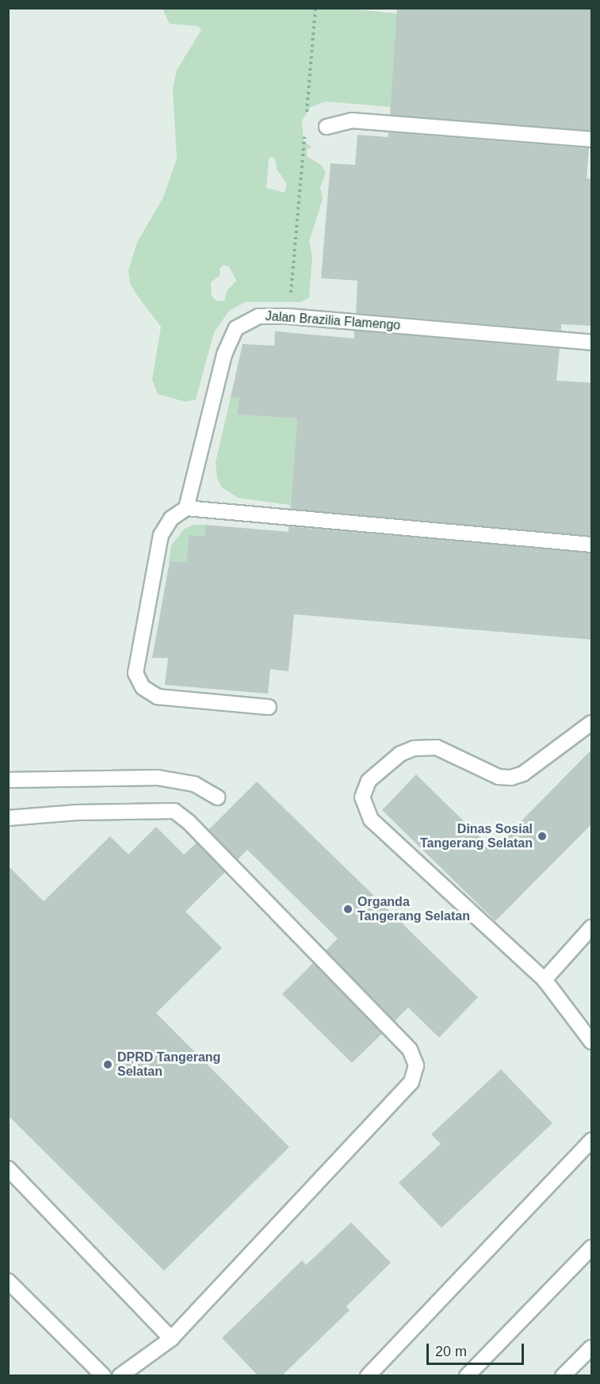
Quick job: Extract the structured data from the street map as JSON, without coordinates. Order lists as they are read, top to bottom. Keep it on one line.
{"streets":{"street":["Jalan Brazilia Flamengo"]},"places":["Dinas Sosial Tangerang Selatan","Organda Tangerang Selatan","DPRD Tangerang Selatan"],"scale_bar":"20 m"}
